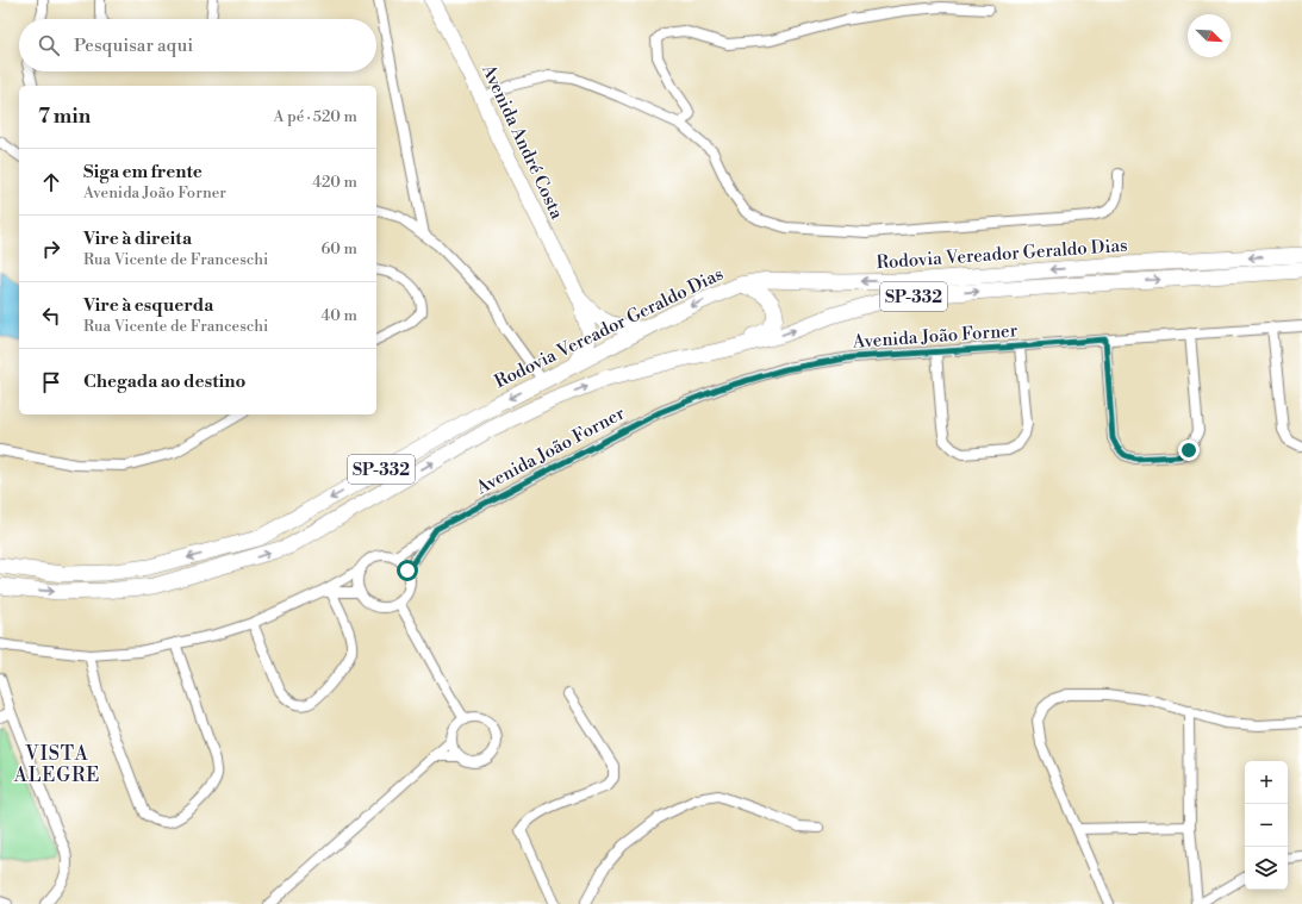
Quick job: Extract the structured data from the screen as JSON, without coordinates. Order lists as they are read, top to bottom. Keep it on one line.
{"streets":{"main road":["Avenida André Costa","Rodovia Vereador Geraldo Dias","SP-332"],"street":["Avenida João Forner"]},"crossings":[["Avenida André Costa","Rodovia Vereador Geraldo Dias"]],"districts":["VISTA ALEGRE"],"north":"bottom right","page":{"search":"Pesquisar aqui","heading":["7 min","A pé · 520 m"],"list":[["Siga em frente","Avenida João Forner","420 m"],["Vire à direita","Rua Vicente de Franceschi","60 m"],["Vire à esquerda","Rua Vicente de Franceschi","40 m"],"Chegada ao destino"],"map_buttons":["+","−"]}}
